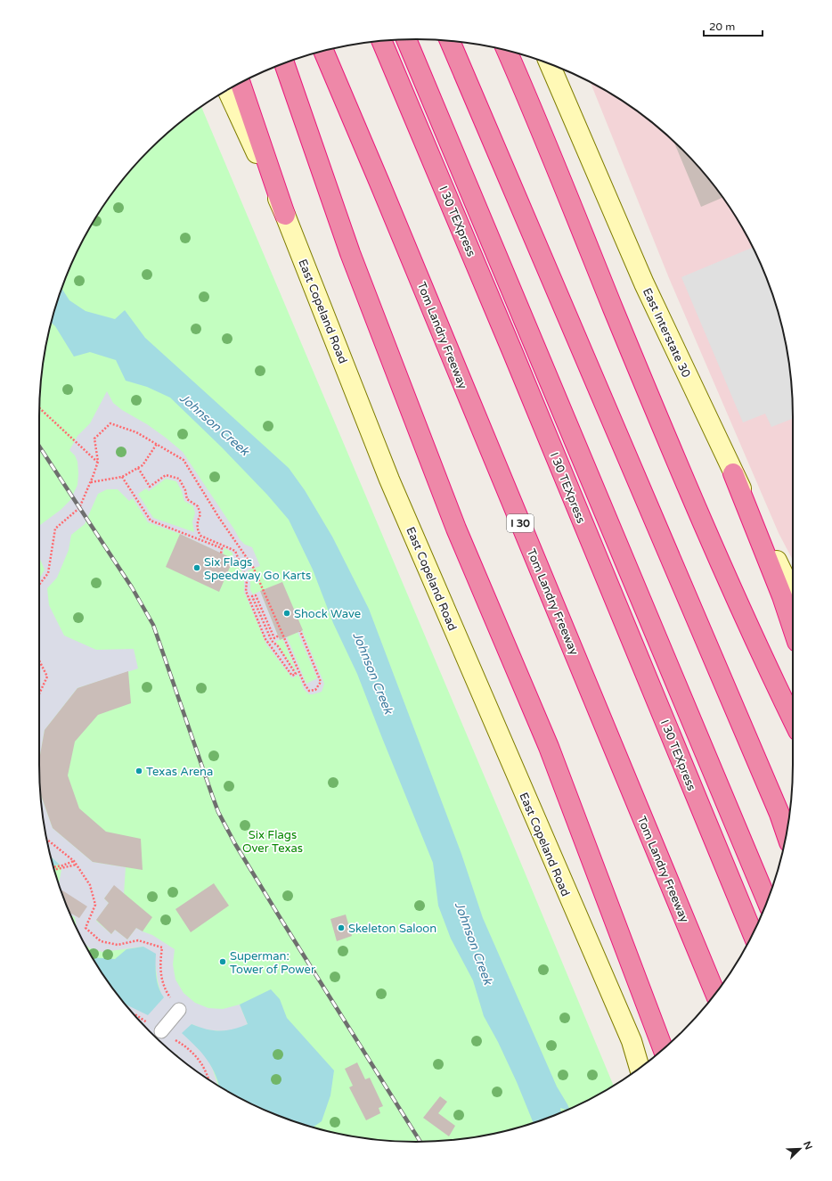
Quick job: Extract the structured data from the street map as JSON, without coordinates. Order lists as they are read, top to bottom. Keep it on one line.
{"streets":{"highway":["I 30 TEXpress","Tom Landry Freeway","I 30"],"main road":["East Copeland Road","East Interstate 30"]},"water":["Johnson Creek"],"parks":["Six Flags Over Texas"],"places":["Six Flags Speedway Go Karts","Shock Wave","Texas Arena","Skeleton Saloon","Superman: Tower of Power"],"scale_bar":"20 m","north":"top right"}
